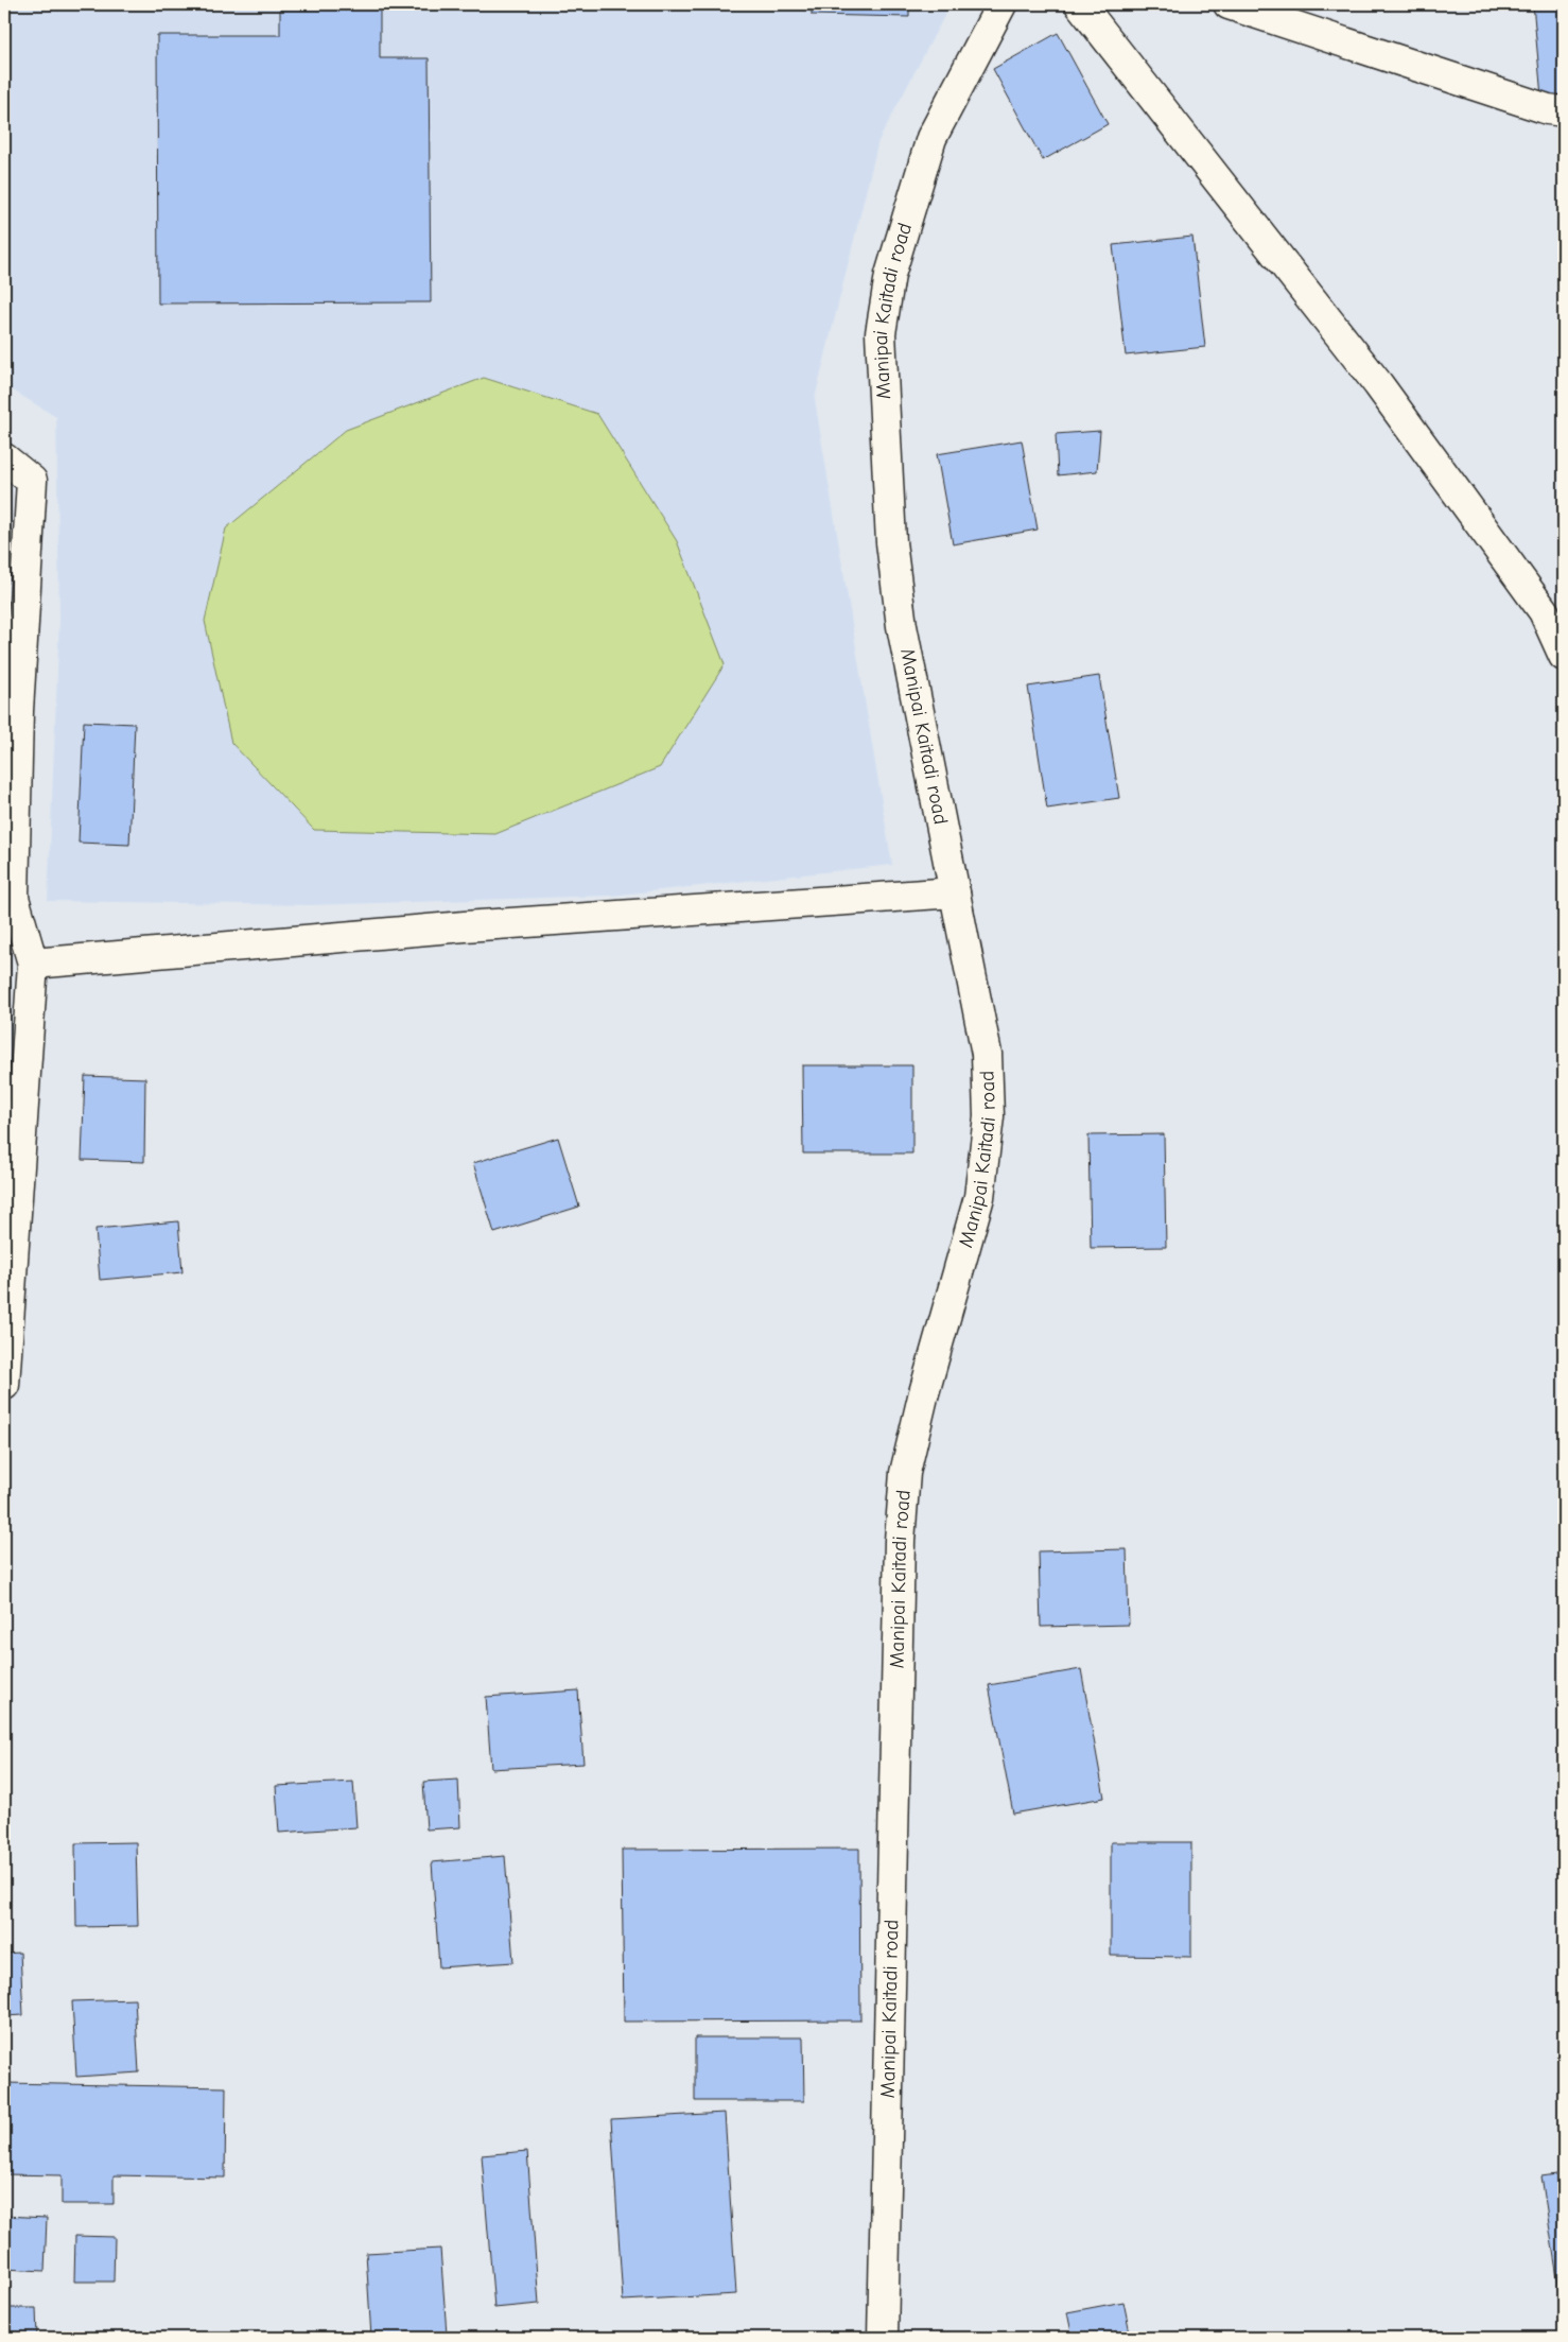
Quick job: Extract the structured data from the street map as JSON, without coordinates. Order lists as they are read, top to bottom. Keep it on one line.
{"streets":{"street":["Manipai Kaitadi road"]}}
